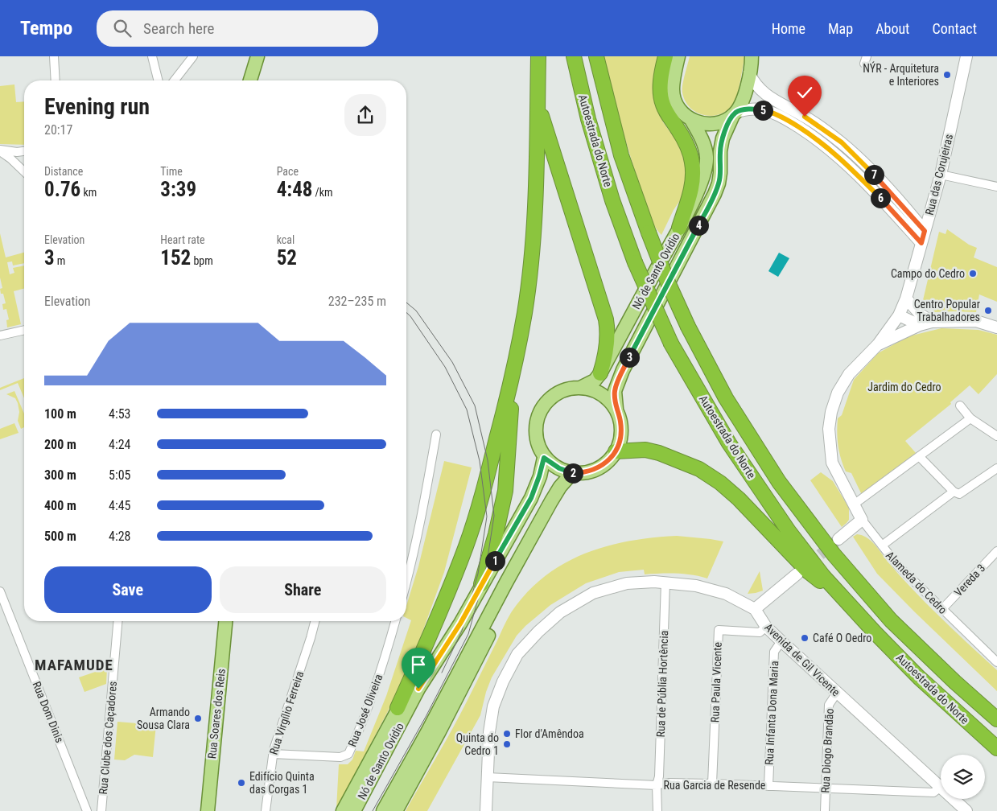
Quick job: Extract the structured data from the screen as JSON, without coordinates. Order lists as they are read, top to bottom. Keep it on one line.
{"streets":{"highway":["Autoestrada do Norte"],"main road":["Nó de Santo Ovídio","Rua Soares dos Reis"],"street":["Rua das Corujeiras","Vereda 3","Alameda do Cedro","Avenida de Gil Vicente","Rua Paula Vicente","Rua de Públia Hortência","Rua José Oliveira","Rua Dom Dinis","Rua Virgílio Ferreira","Rua Infanta Dona Maria","Rua Clube dos Caçadores","Rua Diogo Brandão","Rua Garcia de Resende"]},"crossings":[["Rua das Corujeiras","Alameda do Cedro"],["Vereda 3","Alameda do Cedro"],["Avenida de Gil Vicente","Rua Paula Vicente"],["Avenida de Gil Vicente","Rua de Públia Hortência"],["Avenida de Gil Vicente","Rua Infanta Dona Maria"],["Avenida de Gil Vicente","Rua Diogo Brandão"],["Avenida de Gil Vicente","Rua Garcia de Resende"],["Rua Paula Vicente","Rua Garcia de Resende"],["Rua de Públia Hortência","Rua Garcia de Resende"],["Rua José Oliveira","Rua Virgílio Ferreira"],["Rua Infanta Dona Maria","Rua Garcia de Resende"],["Rua Diogo Brandão","Rua Garcia de Resende"]],"districts":["MAFAMUDE"],"parks":["Jardim do Cedro"],"places":["NÝR - Arquitetura e Interiores","Campo do Cedro","Centro Popular Trabalhadores","Café O Oedro","Armando Sousa Clara","Flor d'Amêndoa","Quinta do Cedro 1","Edifício Quinta das Corgas 1"],"page":{"header":"Tempo","search":"Search here","nav":["Home","Map","About","Contact"],"heading":["Evening run","20:17"],"pins":["5","7","6","4","3","2","1"],"stats":[["Distance","0.76 km"],["Time","3:39"],["Pace","4:48 /km"],["Elevation","3 m"],["Heart rate","152 bpm"],["kcal","52"]],"chart":["Elevation","232–235 m"],"list":[{"name":"100 m","note":"4:53"},{"name":"200 m","note":"4:24"},{"name":"300 m","note":"5:05"},{"name":"400 m","note":"4:45"},{"name":"500 m","note":"4:28"}],"buttons":["Save","Share"]}}
